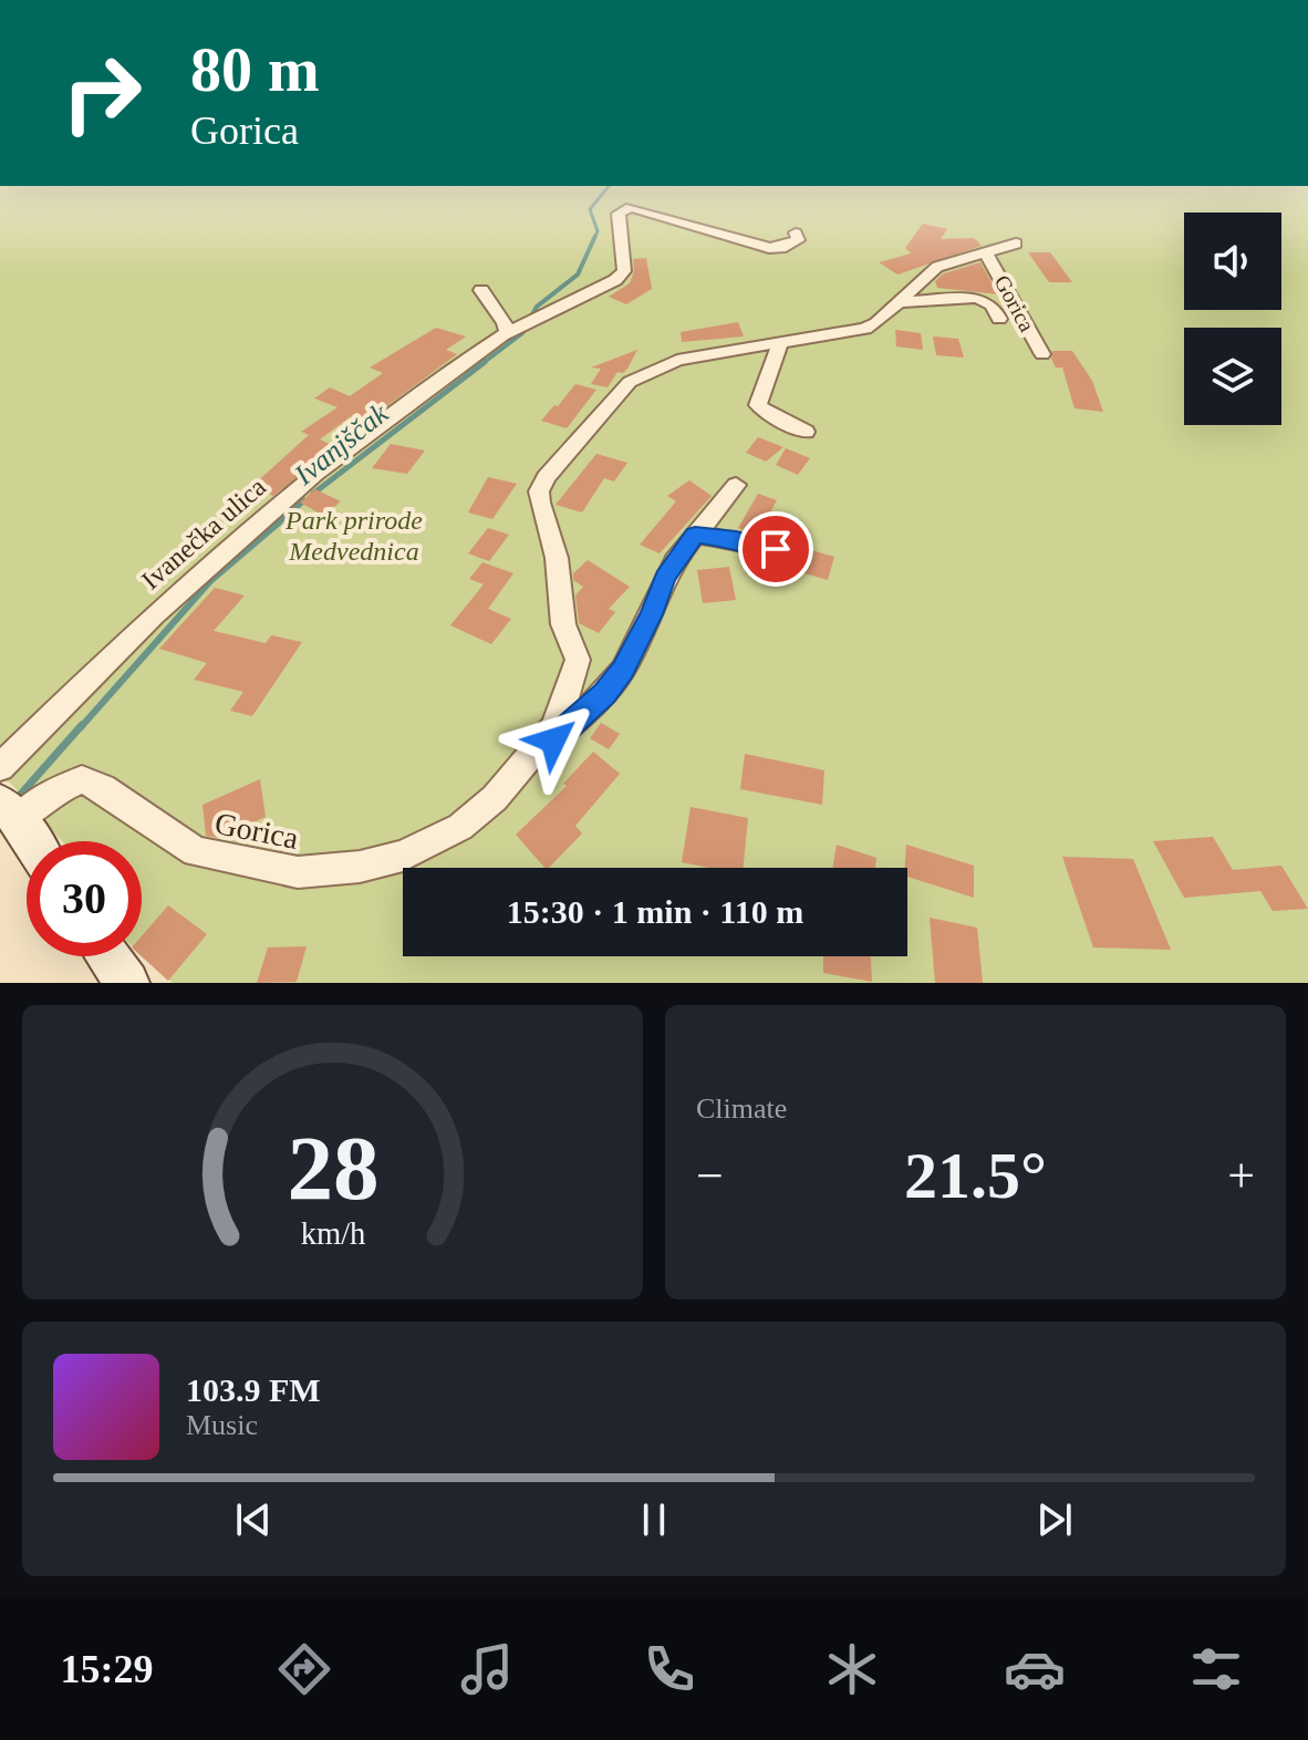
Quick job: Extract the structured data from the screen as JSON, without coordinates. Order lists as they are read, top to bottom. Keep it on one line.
{"streets":{"street":["Gorica","Ivanečka ulica"]},"water":["Ivanjščak"],"parks":["Park prirode Medvednica"],"page":{"turn":["80 m","Gorica"],"limit":"30","trip":"15:30 · 1 min · 110 m","tile":"Climate","heat":["−","21.5°","+"],"song":["103.9 FM","Music"],"tabs":"15:29","gauge":["28","km/h"]}}
